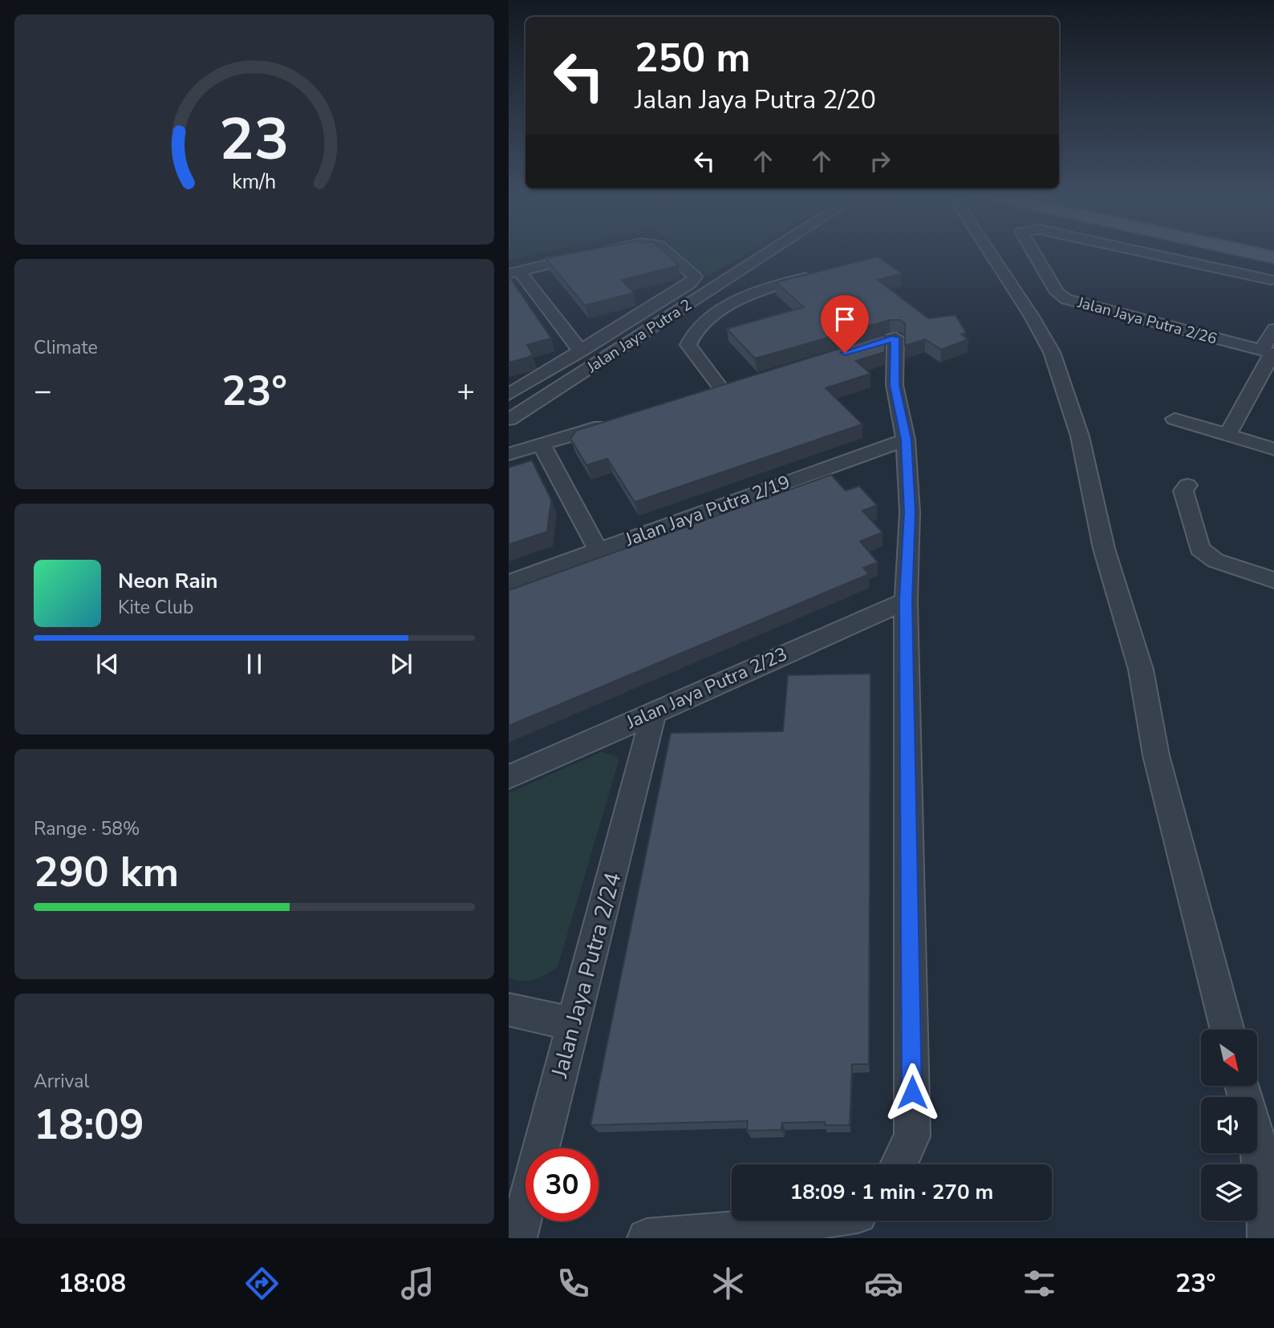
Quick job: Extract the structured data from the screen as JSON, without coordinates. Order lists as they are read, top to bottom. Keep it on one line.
{"streets":{"street":["Jalan Jaya Putra 2/26","Jalan Jaya Putra 2","Jalan Jaya Putra 2/19","Jalan Jaya Putra 2/23","Jalan Jaya Putra 2/24"]},"crossings":[["Jalan Jaya Putra 2/23","Jalan Jaya Putra 2/24"]],"north":"bottom right","page":{"turn":["250 m","Jalan Jaya Putra 2/20"],"tile":["Climate",["Range · 58%","290 km"],["Arrival","18:09"]],"heat":["−","23°","+"],"song":["Neon Rain","Kite Club"],"limit":"30","trip":"18:09 · 1 min · 270 m","tabs":["18:08","23°"],"gauge":["23","km/h"]}}
